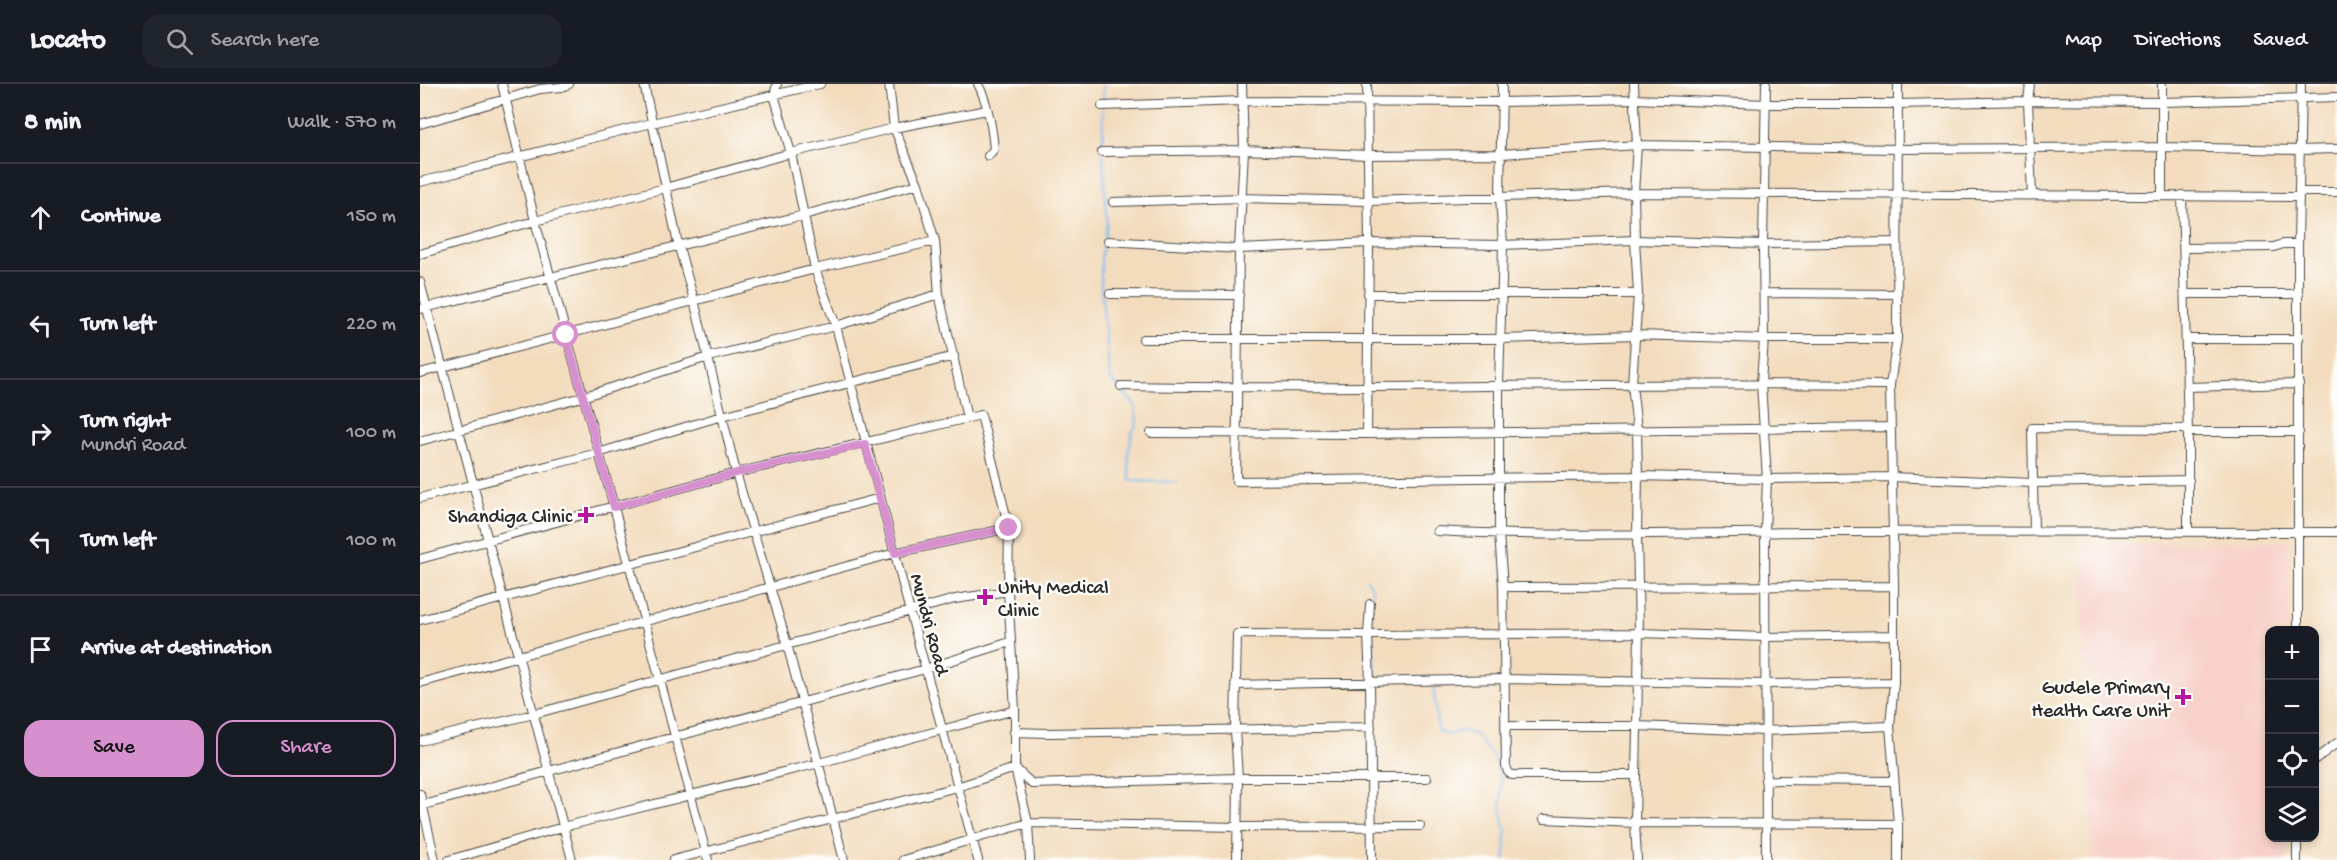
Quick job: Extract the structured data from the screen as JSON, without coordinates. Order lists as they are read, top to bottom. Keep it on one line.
{"streets":{"street":["Mundri Road"]},"places":{"health":["Shandiga Clinic","Unity Medical Clinic","Gudele Primary Health Care Unit"]},"page":{"header":"Locato","search":"Search here","nav":["Map","Directions","Saved"],"heading":["8 min","Walk · 570 m"],"list":[["Continue","150 m"],["Turn left","220 m"],["Turn right","Mundri Road","100 m"],["Turn left","100 m"],"Arrive at destination"],"map_buttons":["+","−"],"buttons":["Save","Share"]}}
